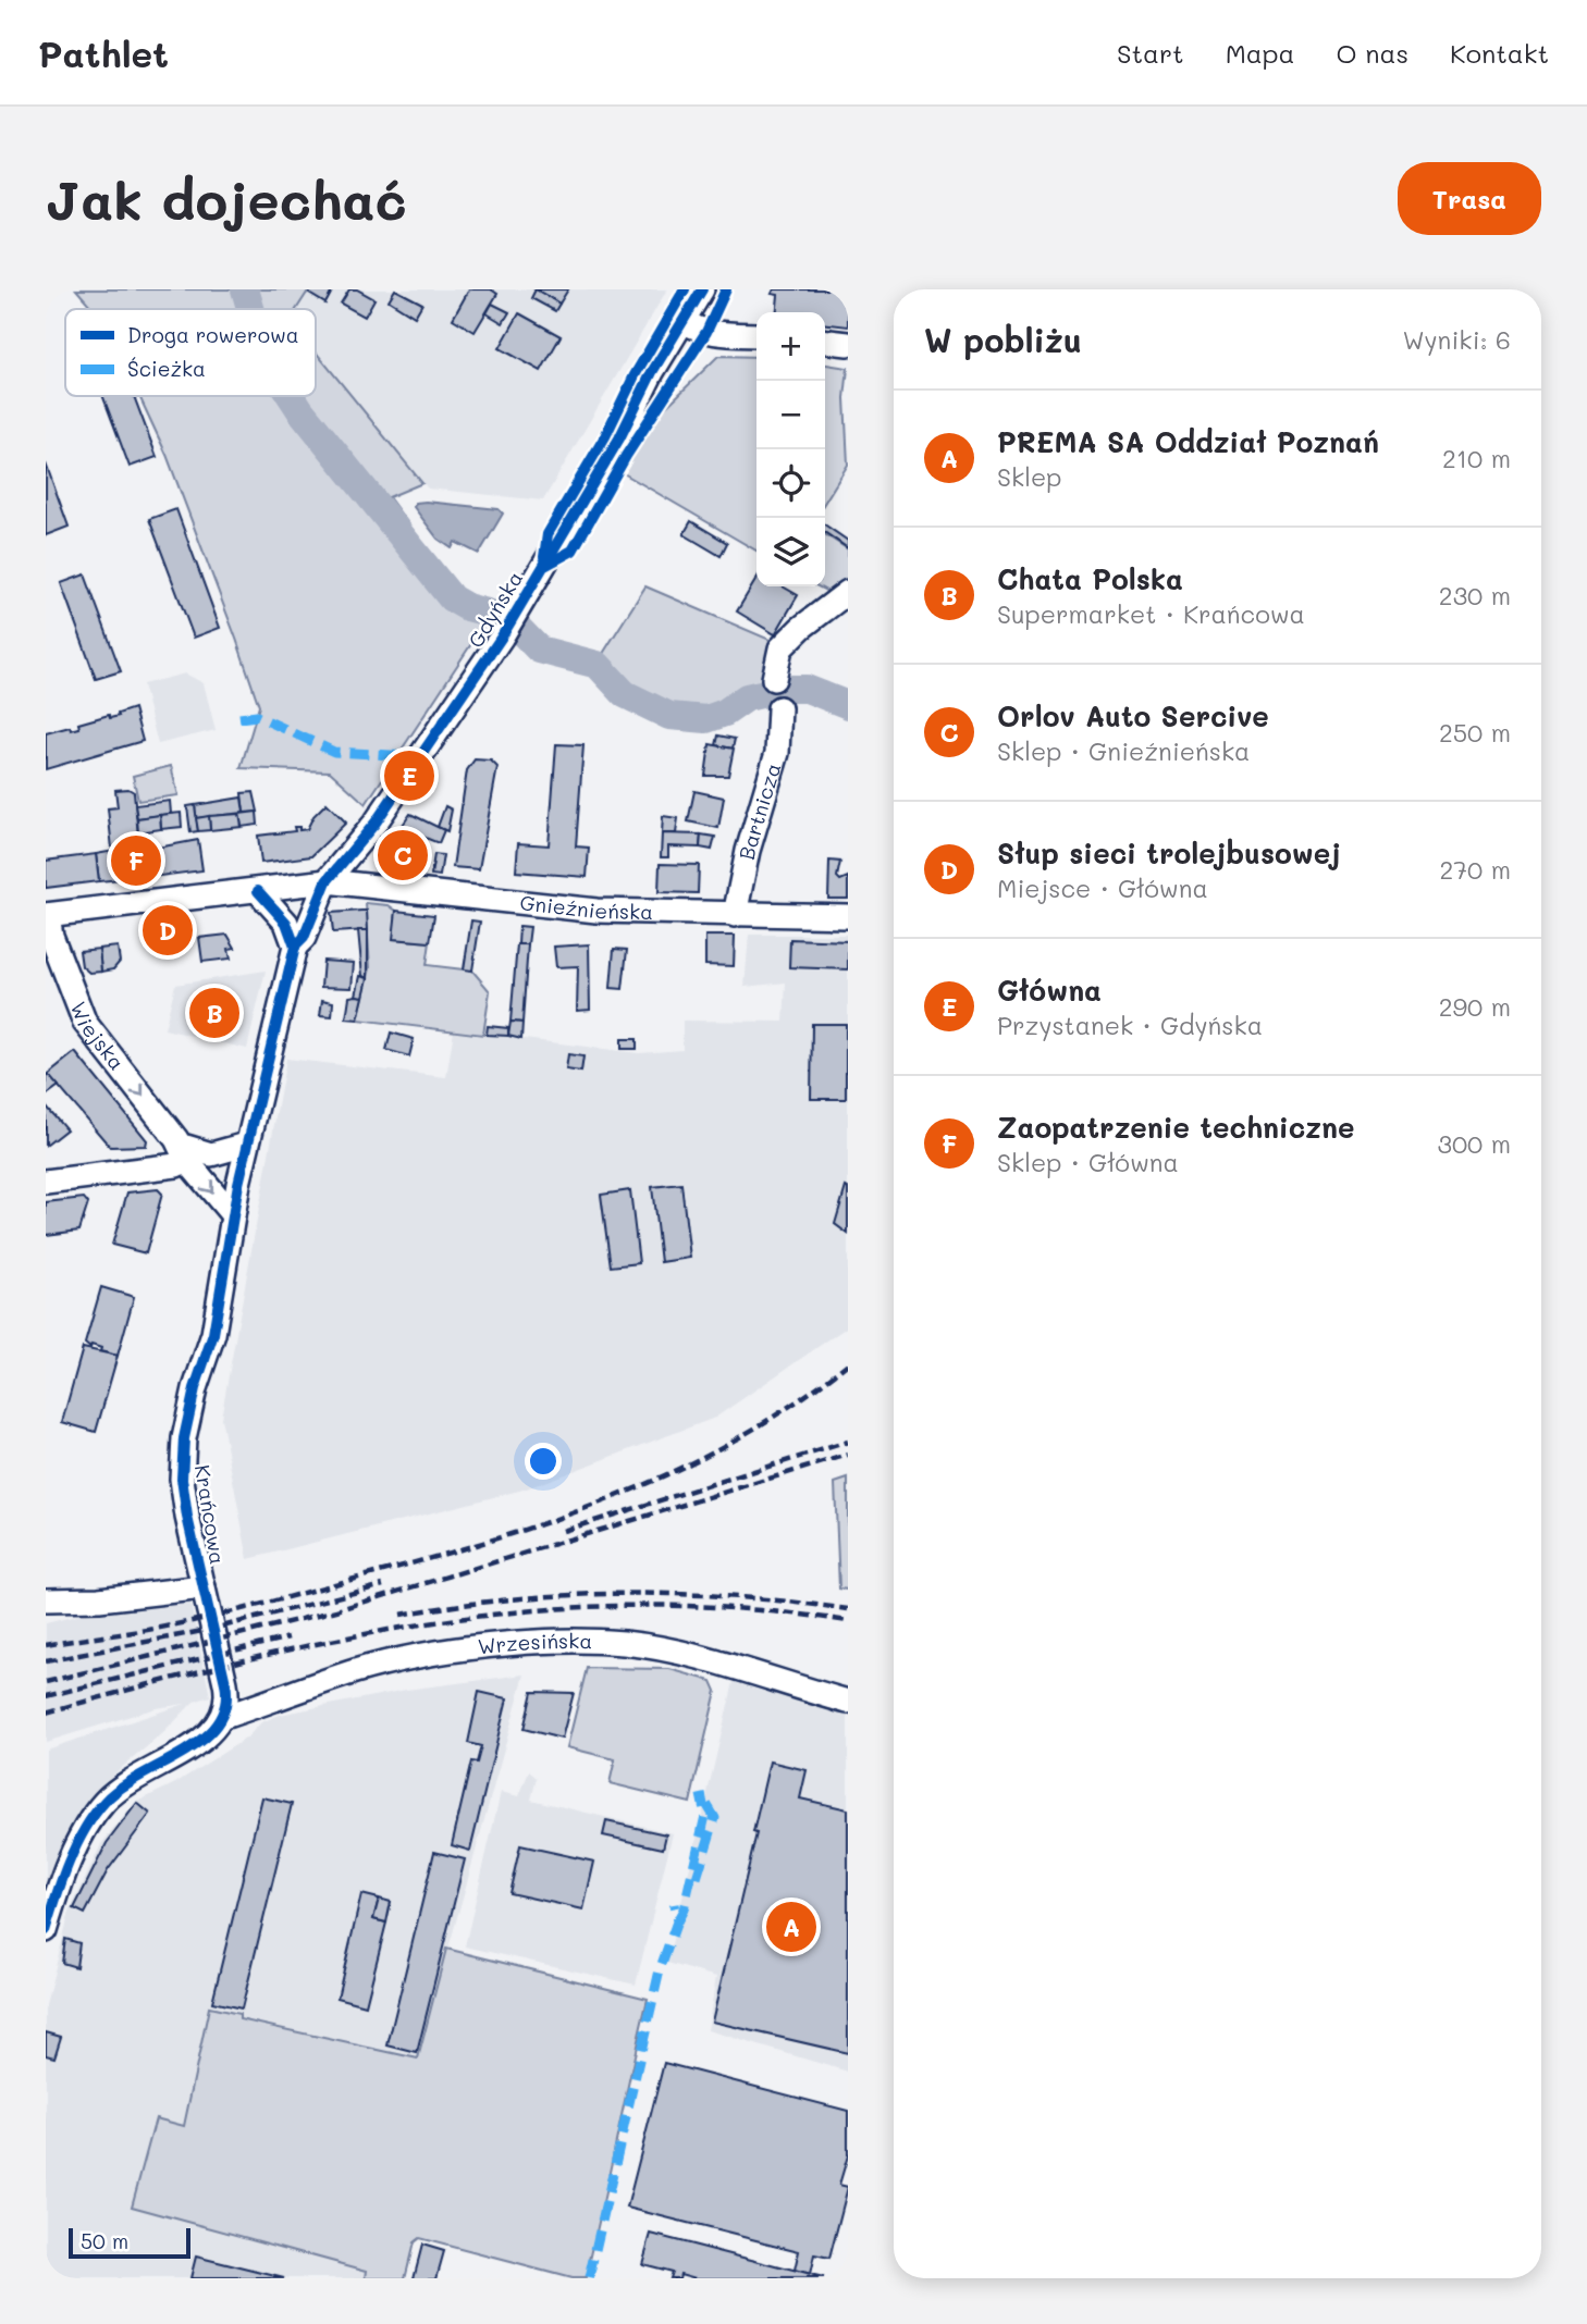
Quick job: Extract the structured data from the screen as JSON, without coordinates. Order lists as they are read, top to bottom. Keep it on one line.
{"streets":{"street":["Gdyńska","Bartnicza","Gnieźnieńska","Wiejska","Krańcowa","Wrzesińska"]},"crossings":[["Gdyńska","Gnieźnieńska"],["Gdyńska","Krańcowa"],["Bartnicza","Gnieźnieńska"],["Gnieźnieńska","Wiejska"],["Gnieźnieńska","Krańcowa"],["Wiejska","Krańcowa"],["Krańcowa","Wrzesińska"]],"one_way":["Wiejska"],"legend":["Droga rowerowa","Ścieżka"],"scale_bar":"50 m","page":{"header":"Pathlet","nav":["Start","Mapa","O nas","Kontakt"],"buttons":"Trasa","title":"Jak dojechać","heading":["W pobliżu","Wyniki: 6"],"map_buttons":["+","−"],"list":[{"mark":"A","name":"PREMA SA Oddział Poznań","note":"Sklep","value":"210 m"},{"mark":"B","name":"Chata Polska","note":"Supermarket · Krańcowa","value":"230 m"},{"mark":"C","name":"Orlov Auto Sercive","note":"Sklep · Gnieźnieńska","value":"250 m"},{"mark":"D","name":"Słup sieci trolejbusowej","note":"Miejsce · Główna","value":"270 m"},{"mark":"E","name":"Główna","note":"Przystanek · Gdyńska","value":"290 m"},{"mark":"F","name":"Zaopatrzenie techniczne","note":"Sklep · Główna","value":"300 m"}],"pins":["E","C","F","D","B","A"],"scale":"50 m"}}
